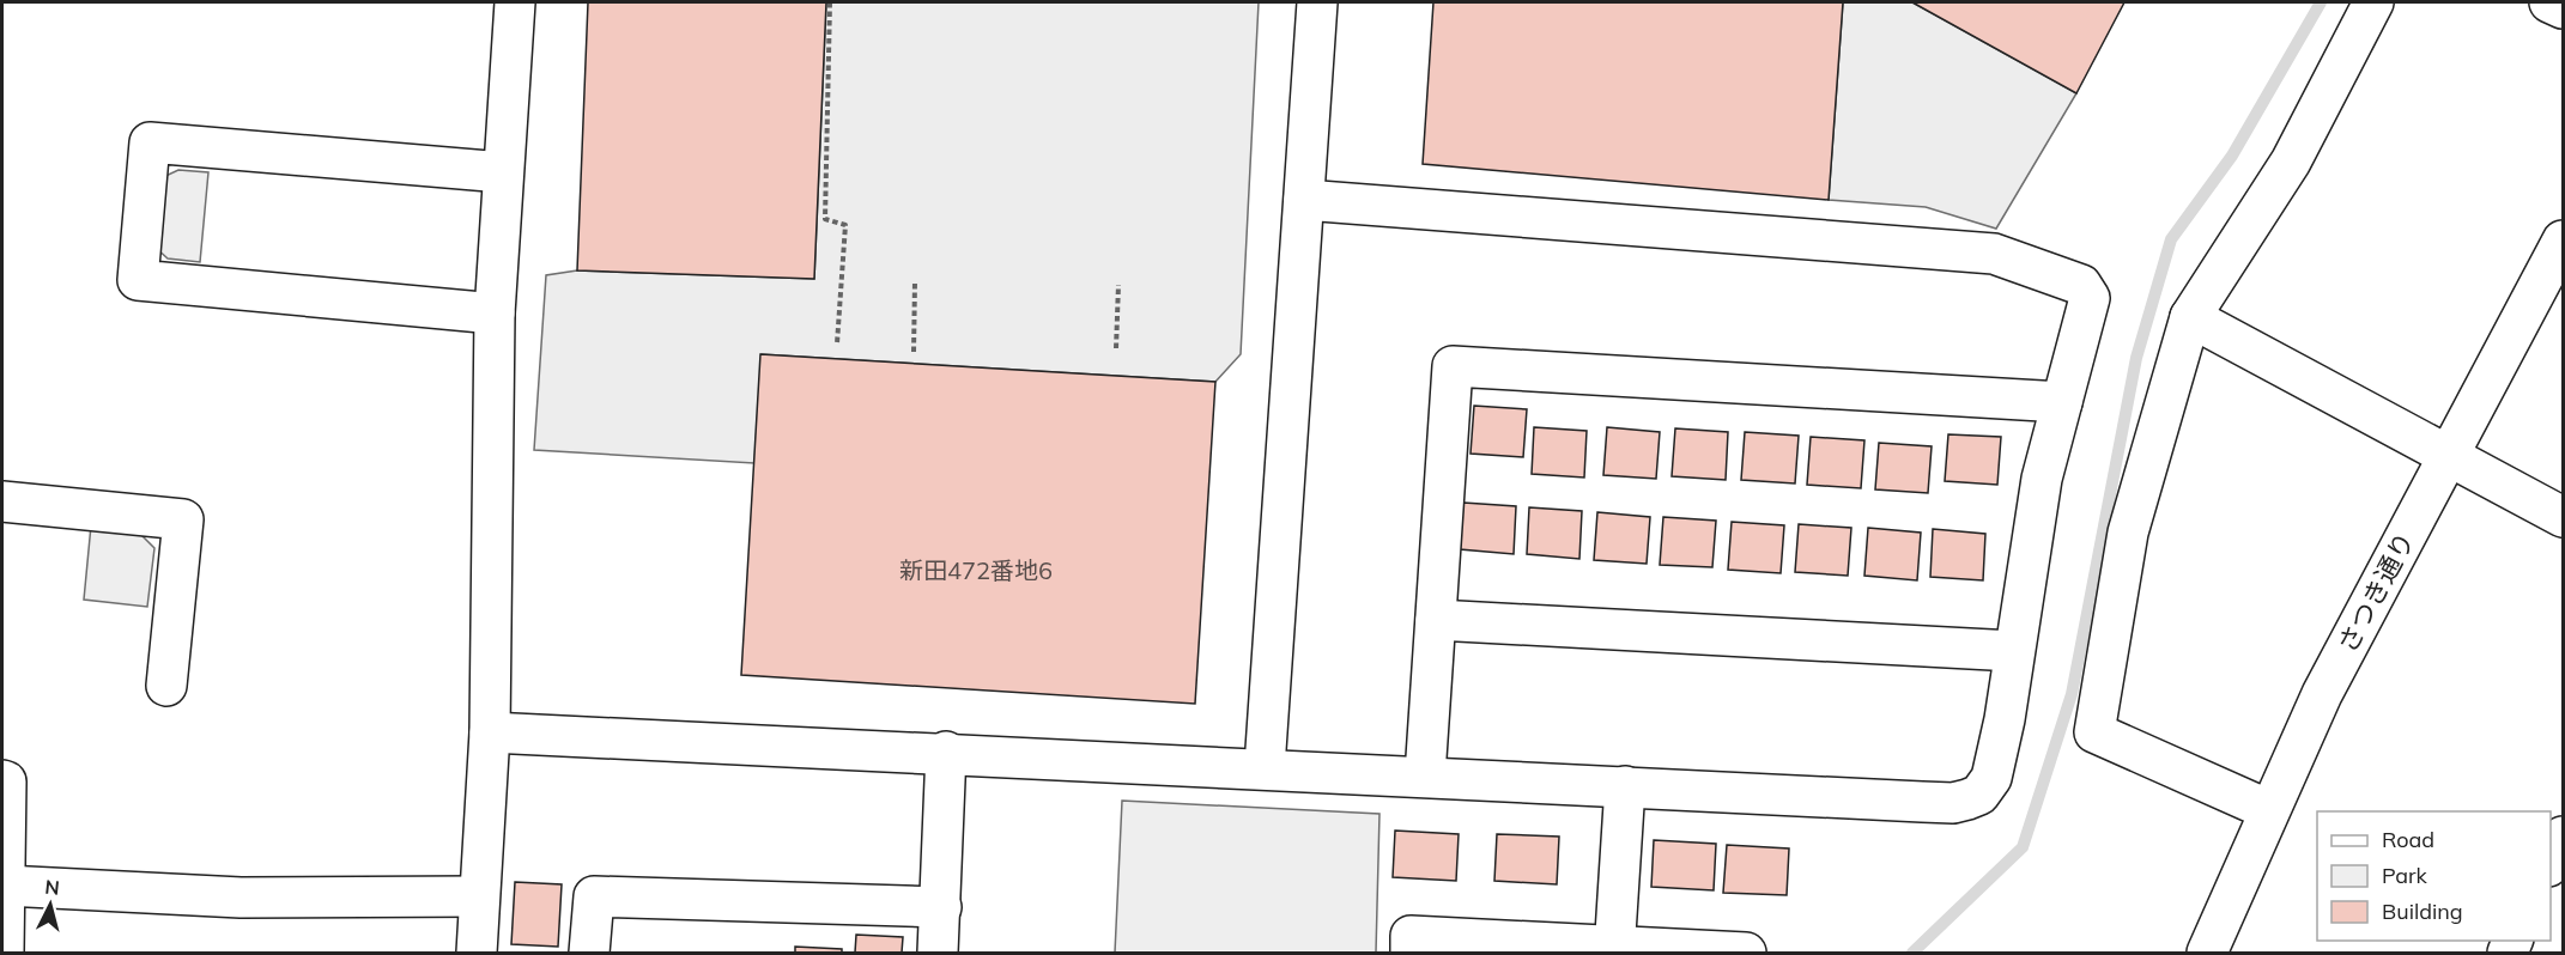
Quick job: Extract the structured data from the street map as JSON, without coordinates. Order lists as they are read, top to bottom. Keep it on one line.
{"streets":{"street":["さつき通り"]},"house_numbers":["新田472番地6"],"legend":["Road","Park","Building"],"north":"top"}
